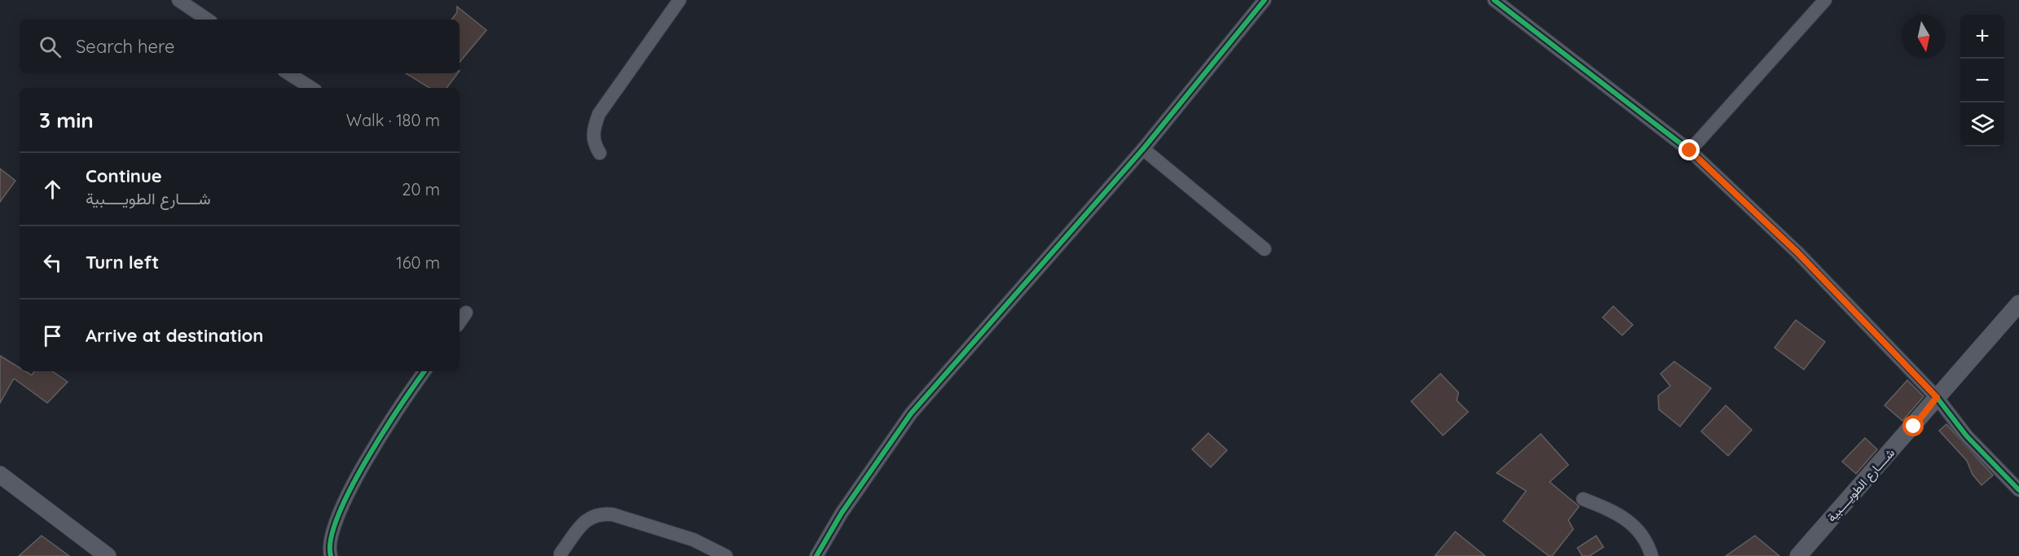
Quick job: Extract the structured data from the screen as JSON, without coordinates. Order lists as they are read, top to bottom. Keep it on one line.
{"streets":{"street":["شــــارع الطويــــبية"]},"north":"bottom","page":{"map_buttons":["+","−"],"search":"Search here","heading":["3 min","Walk · 180 m"],"list":[["Continue","شــــارع الطويــــبية","20 m"],["Turn left","160 m"],"Arrive at destination"]}}
